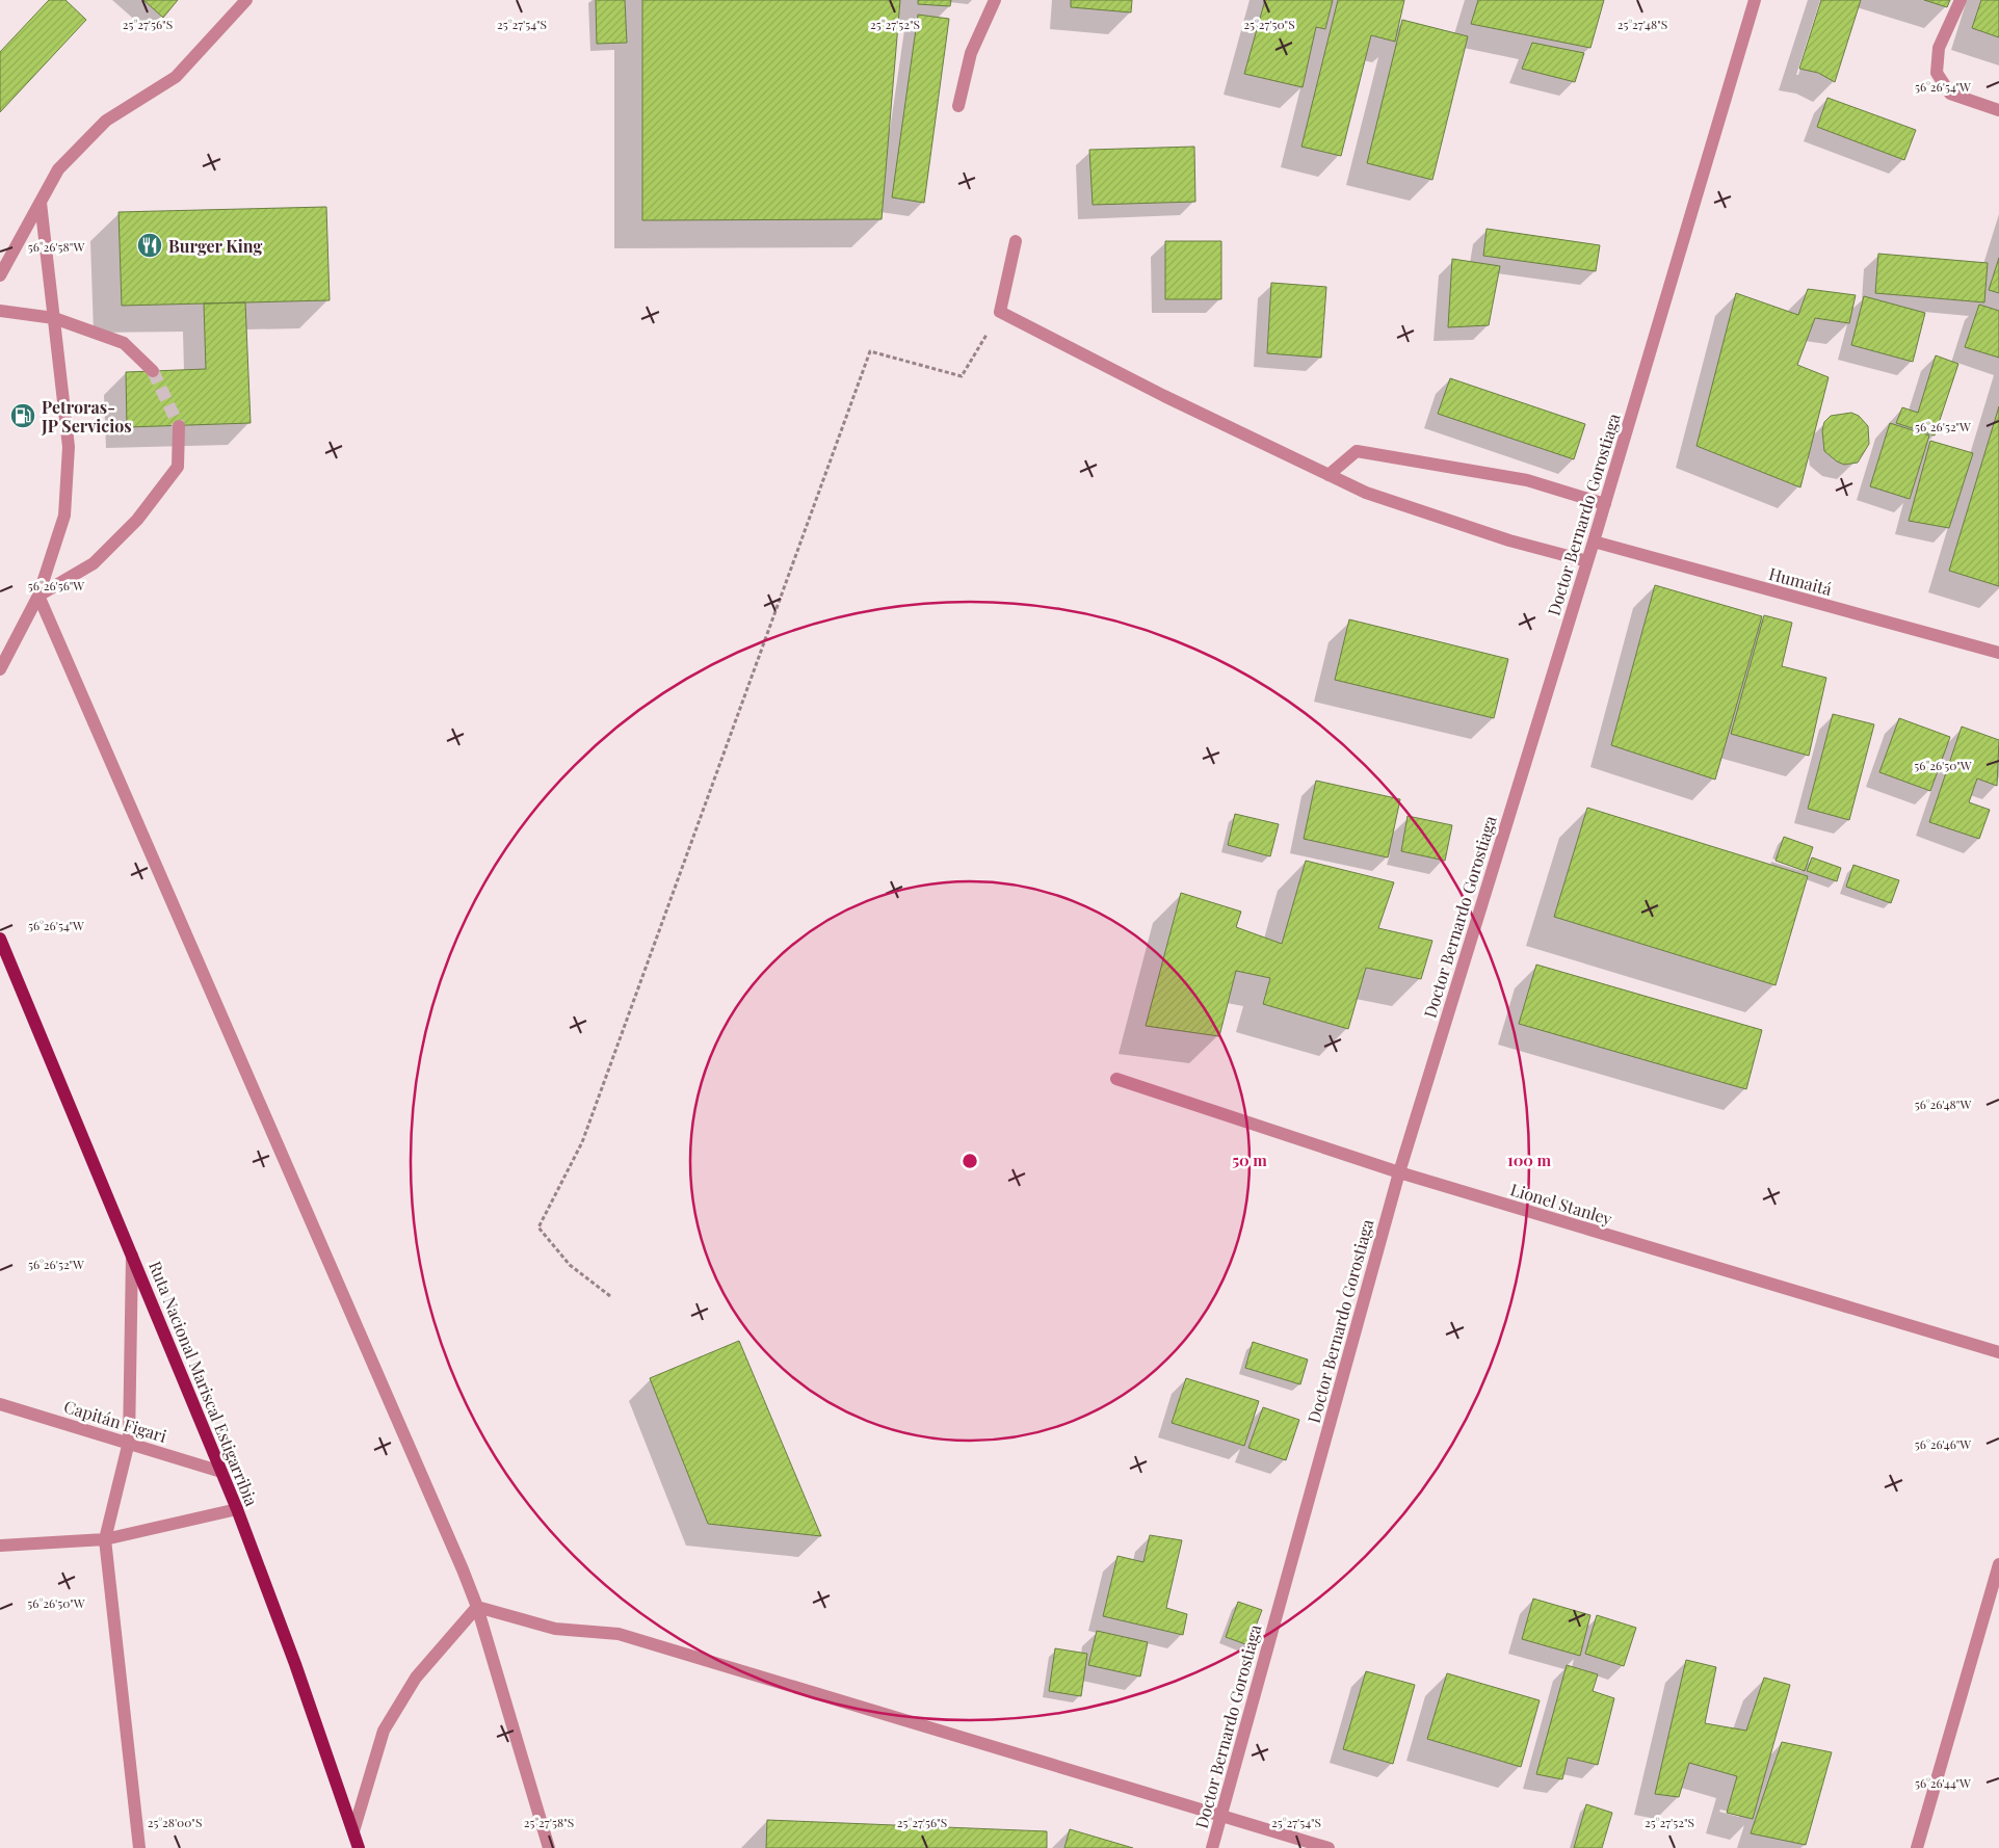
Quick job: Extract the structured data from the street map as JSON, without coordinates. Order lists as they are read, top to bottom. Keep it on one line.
{"streets":{"main road":["Ruta Nacional Mariscal Estigarribia"],"street":["Doctor Bernardo Gorostiaga","Humaitá","Lionel Stanley","Capitán Figari"]},"crossings":[["Doctor Bernardo Gorostiaga","Humaitá"],["Doctor Bernardo Gorostiaga","Lionel Stanley"],["Ruta Nacional Mariscal Estigarribia","Capitán Figari"]],"places":{"restaurant":["Burger King"],"fuel station":["Petroras- JP Servicios"]},"coordinates":["25°27'56\"S","25°27'54\"S","25°27'52\"S","25°27'50\"S","25°27'48\"S","56°26'54\"W","56°26'58\"W","56°26'52\"W","56°26'56\"W","56°26'50\"W","56°26'48\"W","56°26'46\"W","56°26'44\"W","25°28'00\"S","25°27'58\"S"],"rings":["50 m","100 m"]}
